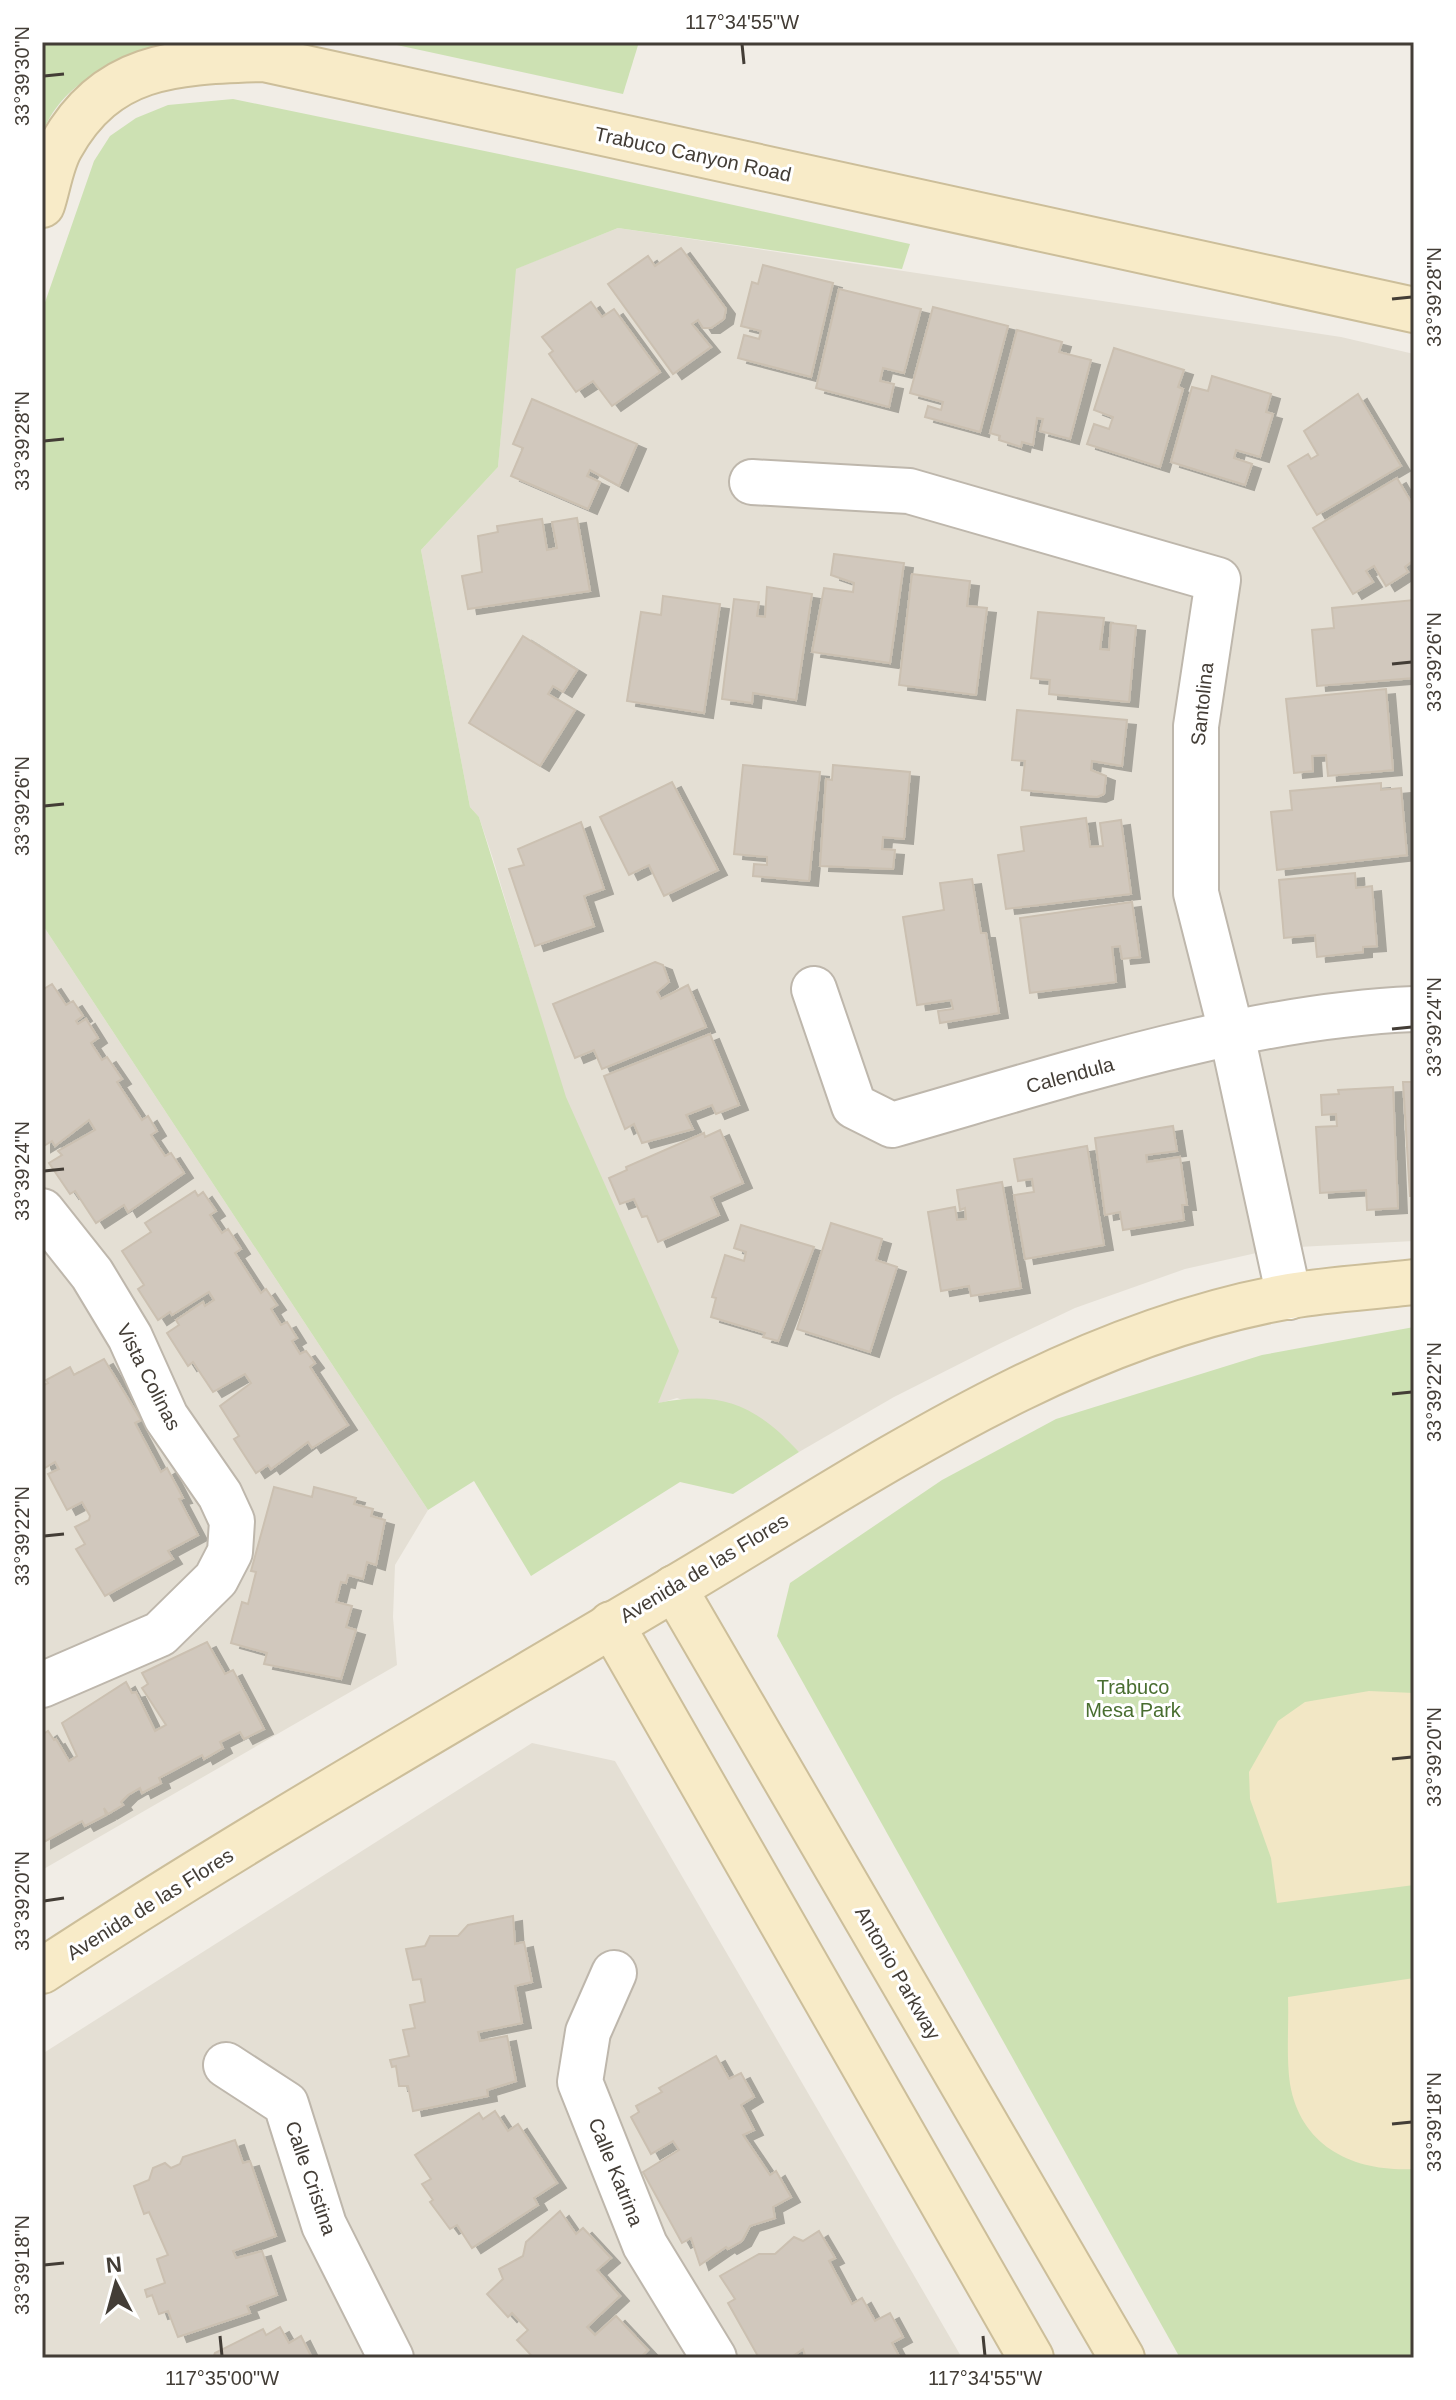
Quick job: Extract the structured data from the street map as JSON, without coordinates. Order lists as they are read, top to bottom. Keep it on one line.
{"streets":{"main road":["Trabuco Canyon Road","Avenida de las Flores","Antonio Parkway"],"street":["Santolina","Calendula","Vista Colinas","Calle Katrina","Calle Cristina"]},"crossings":[["Santolina","Calendula"],["Santolina","Avenida de las Flores"],["Avenida de las Flores","Antonio Parkway"]],"parks":["Trabuco Mesa Park"],"north":"top","coordinates":["117°34'55\"W","33°39'30\"N","33°39'28\"N","33°39'26\"N","33°39'24\"N","33°39'22\"N","33°39'20\"N","33°39'18\"N","117°35'00\"W"]}
